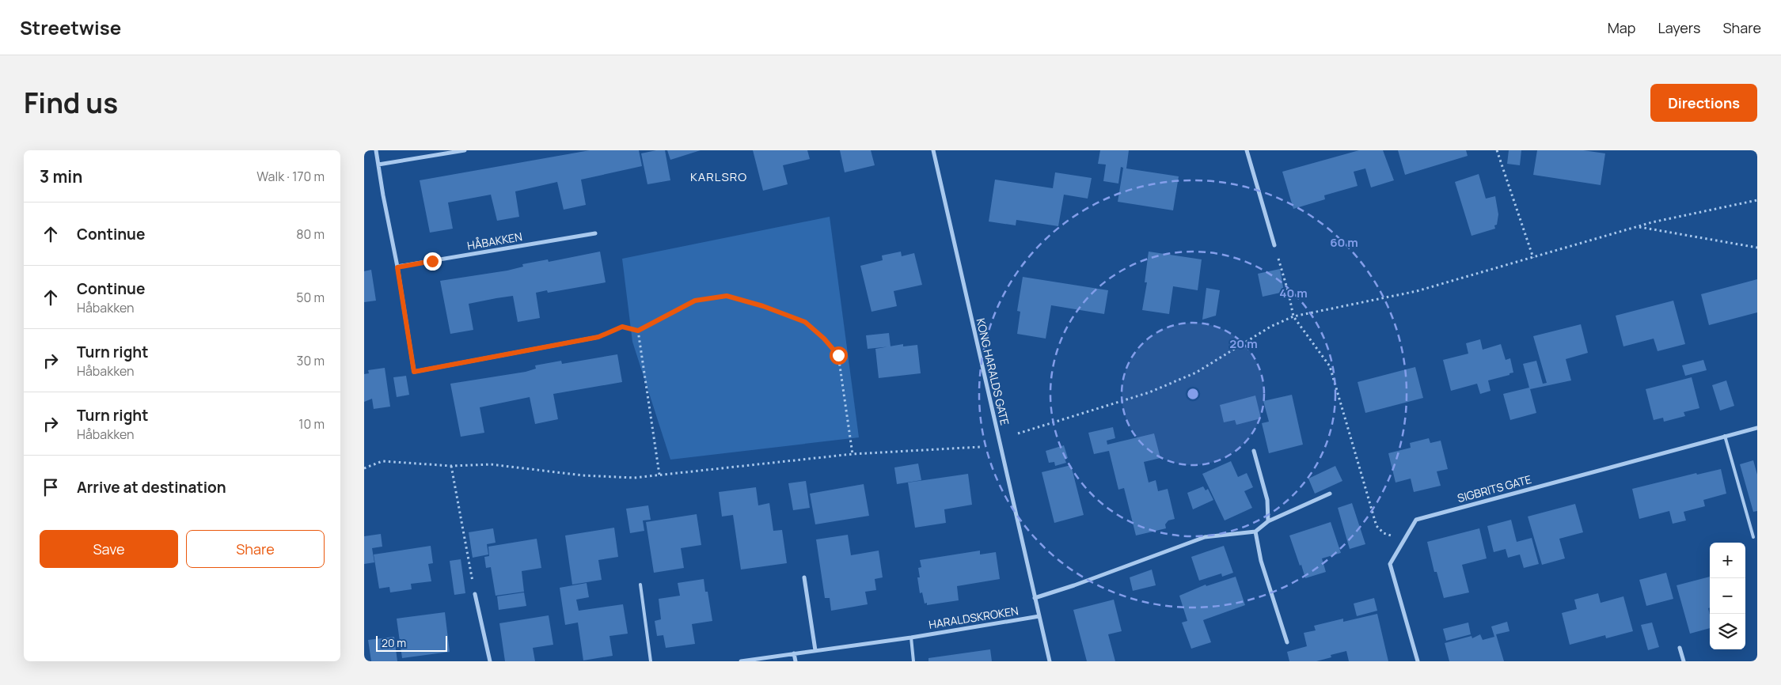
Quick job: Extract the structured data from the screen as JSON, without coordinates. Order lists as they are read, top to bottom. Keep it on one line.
{"streets":{"street":["HÅBAKKEN","KONG HARALDS GATE","SIGBRITS GATE","HARALDSKROKEN"]},"crossings":[["KONG HARALDS GATE","HARALDSKROKEN"]],"districts":["KARLSRO"],"scale_bar":"20 m","page":{"header":"Streetwise","nav":["Map","Layers","Share"],"title":"Find us","buttons":["Directions",["Save","Share"]],"heading":["3 min","Walk · 170 m"],"list":[["Continue","80 m"],["Continue","Håbakken","50 m"],["Turn right","Håbakken","30 m"],["Turn right","Håbakken","10 m"],"Arrive at destination"],"map_buttons":["+","−"],"scale":"20 m"},"rings":["60 m","40 m","20 m"]}
